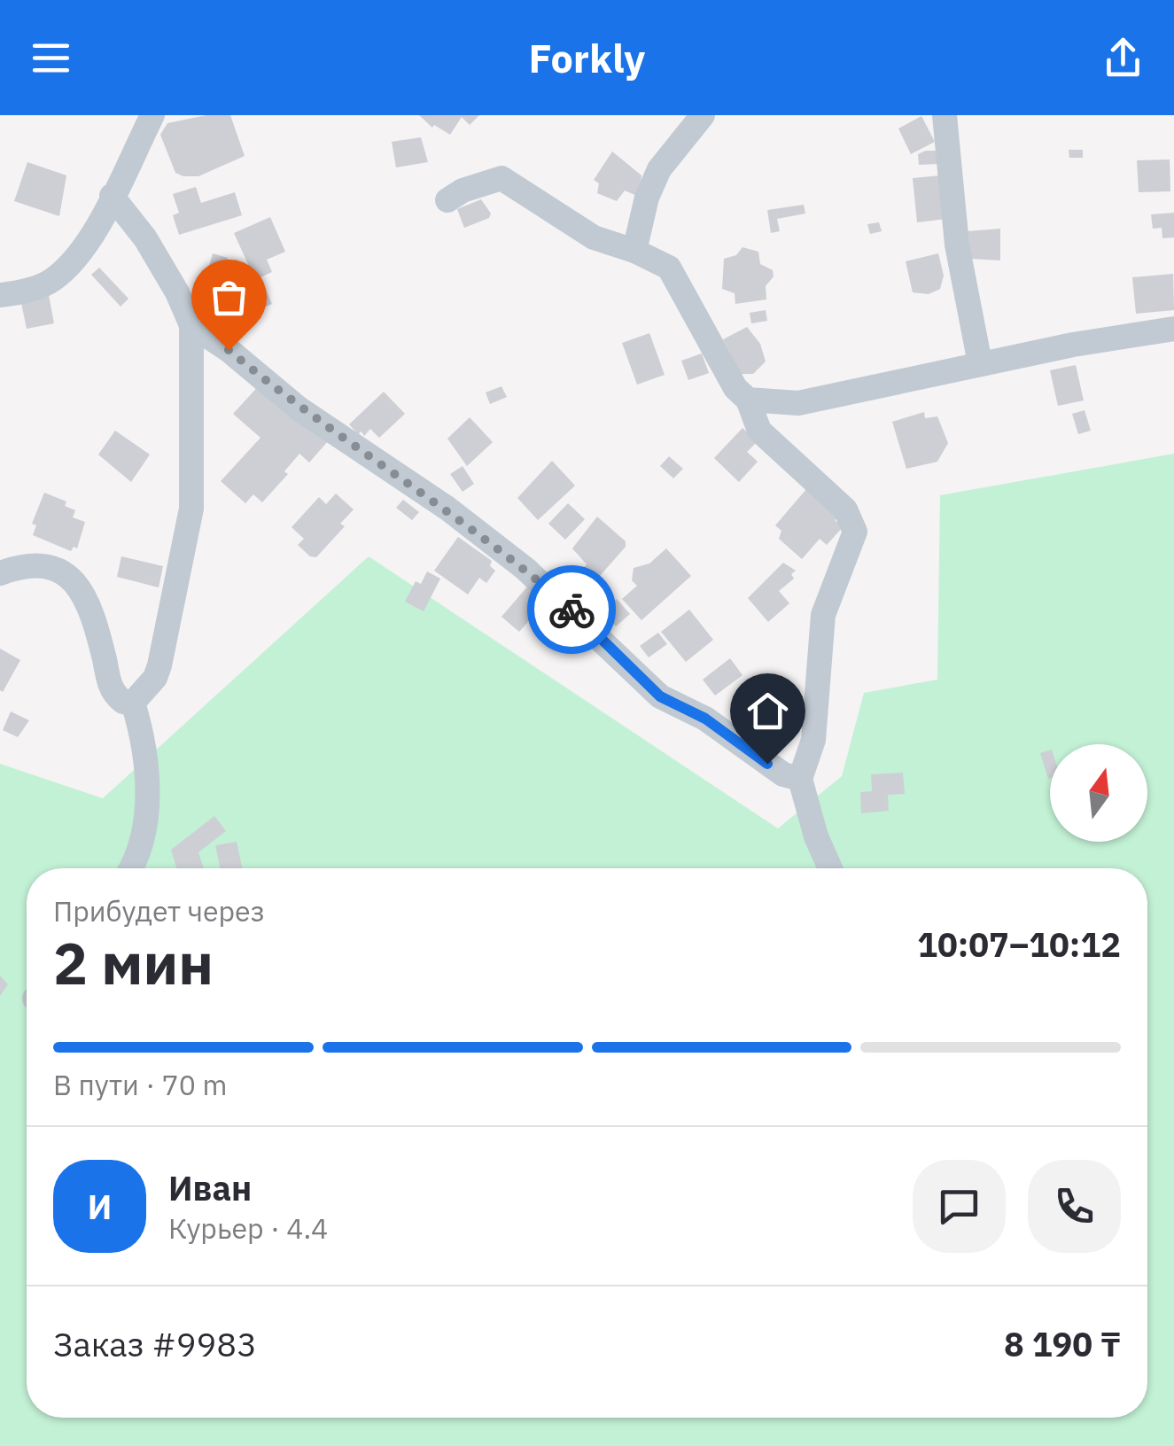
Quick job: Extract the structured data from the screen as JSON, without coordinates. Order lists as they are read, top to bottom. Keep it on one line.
{"north":"top","page":{"header":"Forkly","heading":["2 мин","Прибудет через","10:07–10:12"],"panel":["Иван","Курьер · 4.4","Заказ #9983","8 190 ₸"],"bar":"В пути · 70 m","round":"И"}}
